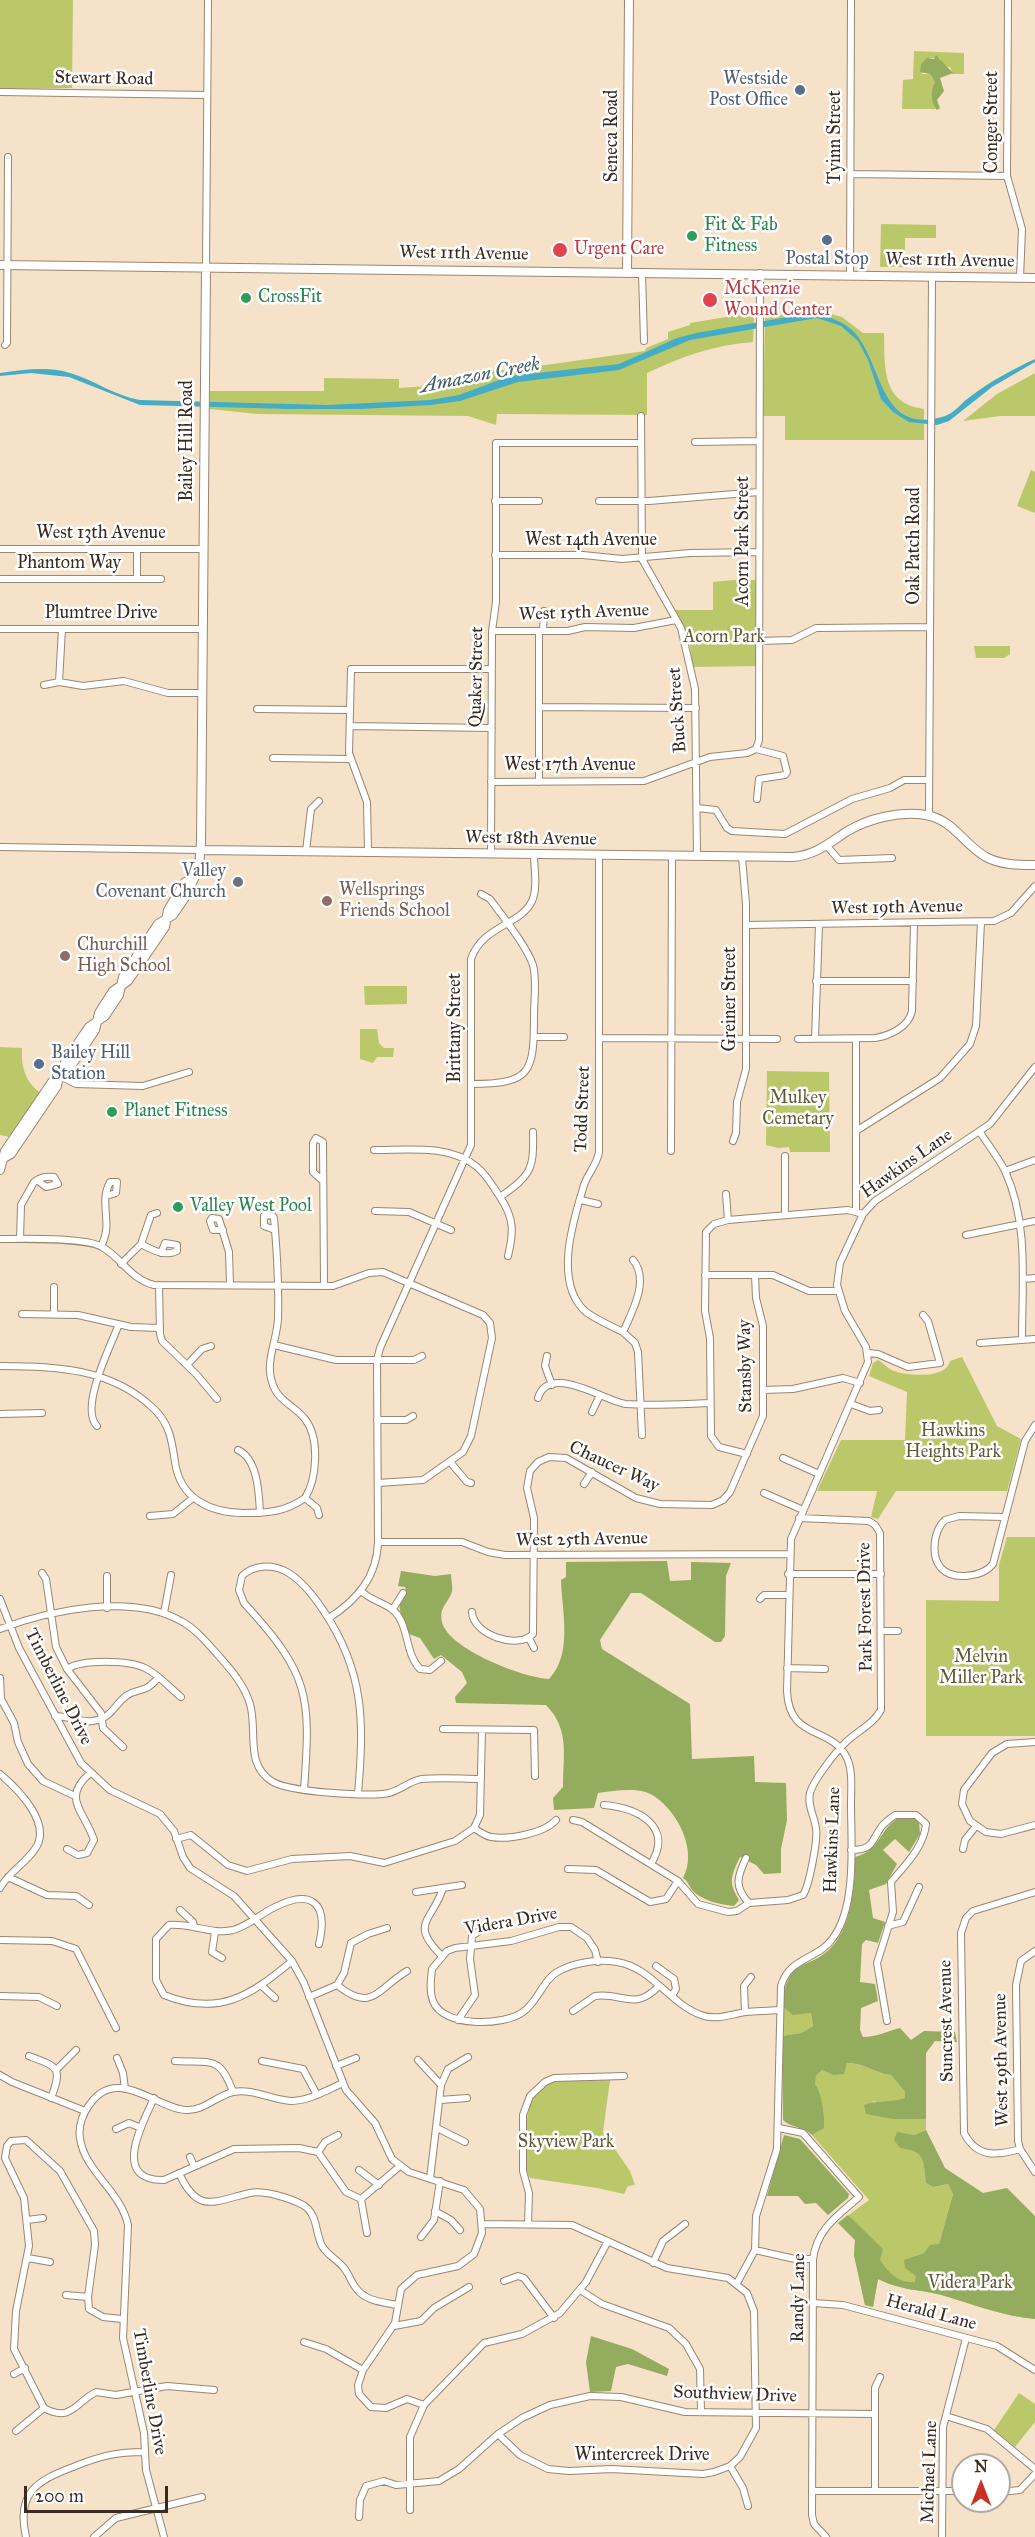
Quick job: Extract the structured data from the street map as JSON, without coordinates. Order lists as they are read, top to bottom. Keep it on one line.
{"streets":{"main road":["Seneca Road","West 11th Avenue","Bailey Hill Road","West 18th Avenue"],"street":["Stewart Road","Conger Street","Tyinn Street","West 13th Avenue","West 14th Avenue","Acorn Park Street","Oak Patch Road","Phantom Way","West 15th Avenue","Plumtree Drive","Quaker Street","Buck Street","West 17th Avenue","West 19th Avenue","Greiner Street","Brittany Street","Todd Street","Hawkins Lane","Stansby Way","Chaucer Way","West 25th Avenue","Park Forest Drive","Timberline Drive","Videra Drive","Suncrest Avenue","West 29th Avenue","Randy Lane","Herald Lane","Southview Drive","Wintercreek Drive","Michael Lane"]},"crossings":[["Stewart Road","Bailey Hill Road"],["Conger Street","West 11th Avenue"],["Seneca Road","West 11th Avenue"],["Tyinn Street","West 11th Avenue"],["West 11th Avenue","Bailey Hill Road"],["West 11th Avenue","Acorn Park Street"],["West 11th Avenue","Oak Patch Road"],["Bailey Hill Road","West 13th Avenue"],["Bailey Hill Road","Plumtree Drive"],["Bailey Hill Road","West 18th Avenue"],["West 13th Avenue","Phantom Way"],["West 14th Avenue","Acorn Park Street"],["West 14th Avenue","Quaker Street"],["West 14th Avenue","Buck Street"],["Acorn Park Street","West 17th Avenue"],["Oak Patch Road","West 18th Avenue"],["West 15th Avenue","Quaker Street"],["West 15th Avenue","Buck Street"],["Quaker Street","Buck Street"],["Quaker Street","West 17th Avenue"],["Quaker Street","West 18th Avenue"],["Buck Street","West 17th Avenue"],["Buck Street","West 18th Avenue"],["West 18th Avenue","Greiner Street"],["West 18th Avenue","Brittany Street"],["West 18th Avenue","Todd Street"],["West 19th Avenue","Greiner Street"],["Brittany Street","West 25th Avenue"],["Hawkins Lane","Park Forest Drive"],["Hawkins Lane","Randy Lane"],["Hawkins Lane","Wintercreek Drive"],["Stansby Way","Chaucer Way"],["Suncrest Avenue","West 29th Avenue"],["Randy Lane","Herald Lane"],["Randy Lane","Southview Drive"],["Herald Lane","Michael Lane"],["Southview Drive","Wintercreek Drive"]],"water":["Amazon Creek"],"parks":["Acorn Park","Mulkey Cemetary","Hawkins Heights Park","Melvin Miller Park","Skyview Park","Videra Park"],"places":["Westside Post Office","Fit & Fab Fitness","Postal Stop","Urgent Care","CrossFit","McKenzie Wound Center","Valley Covenant Church","Wellsprings Friends School","Churchill High School","Bailey Hill Station","Planet Fitness","Valley West Pool"],"scale_bar":"200 m","north":"top"}
